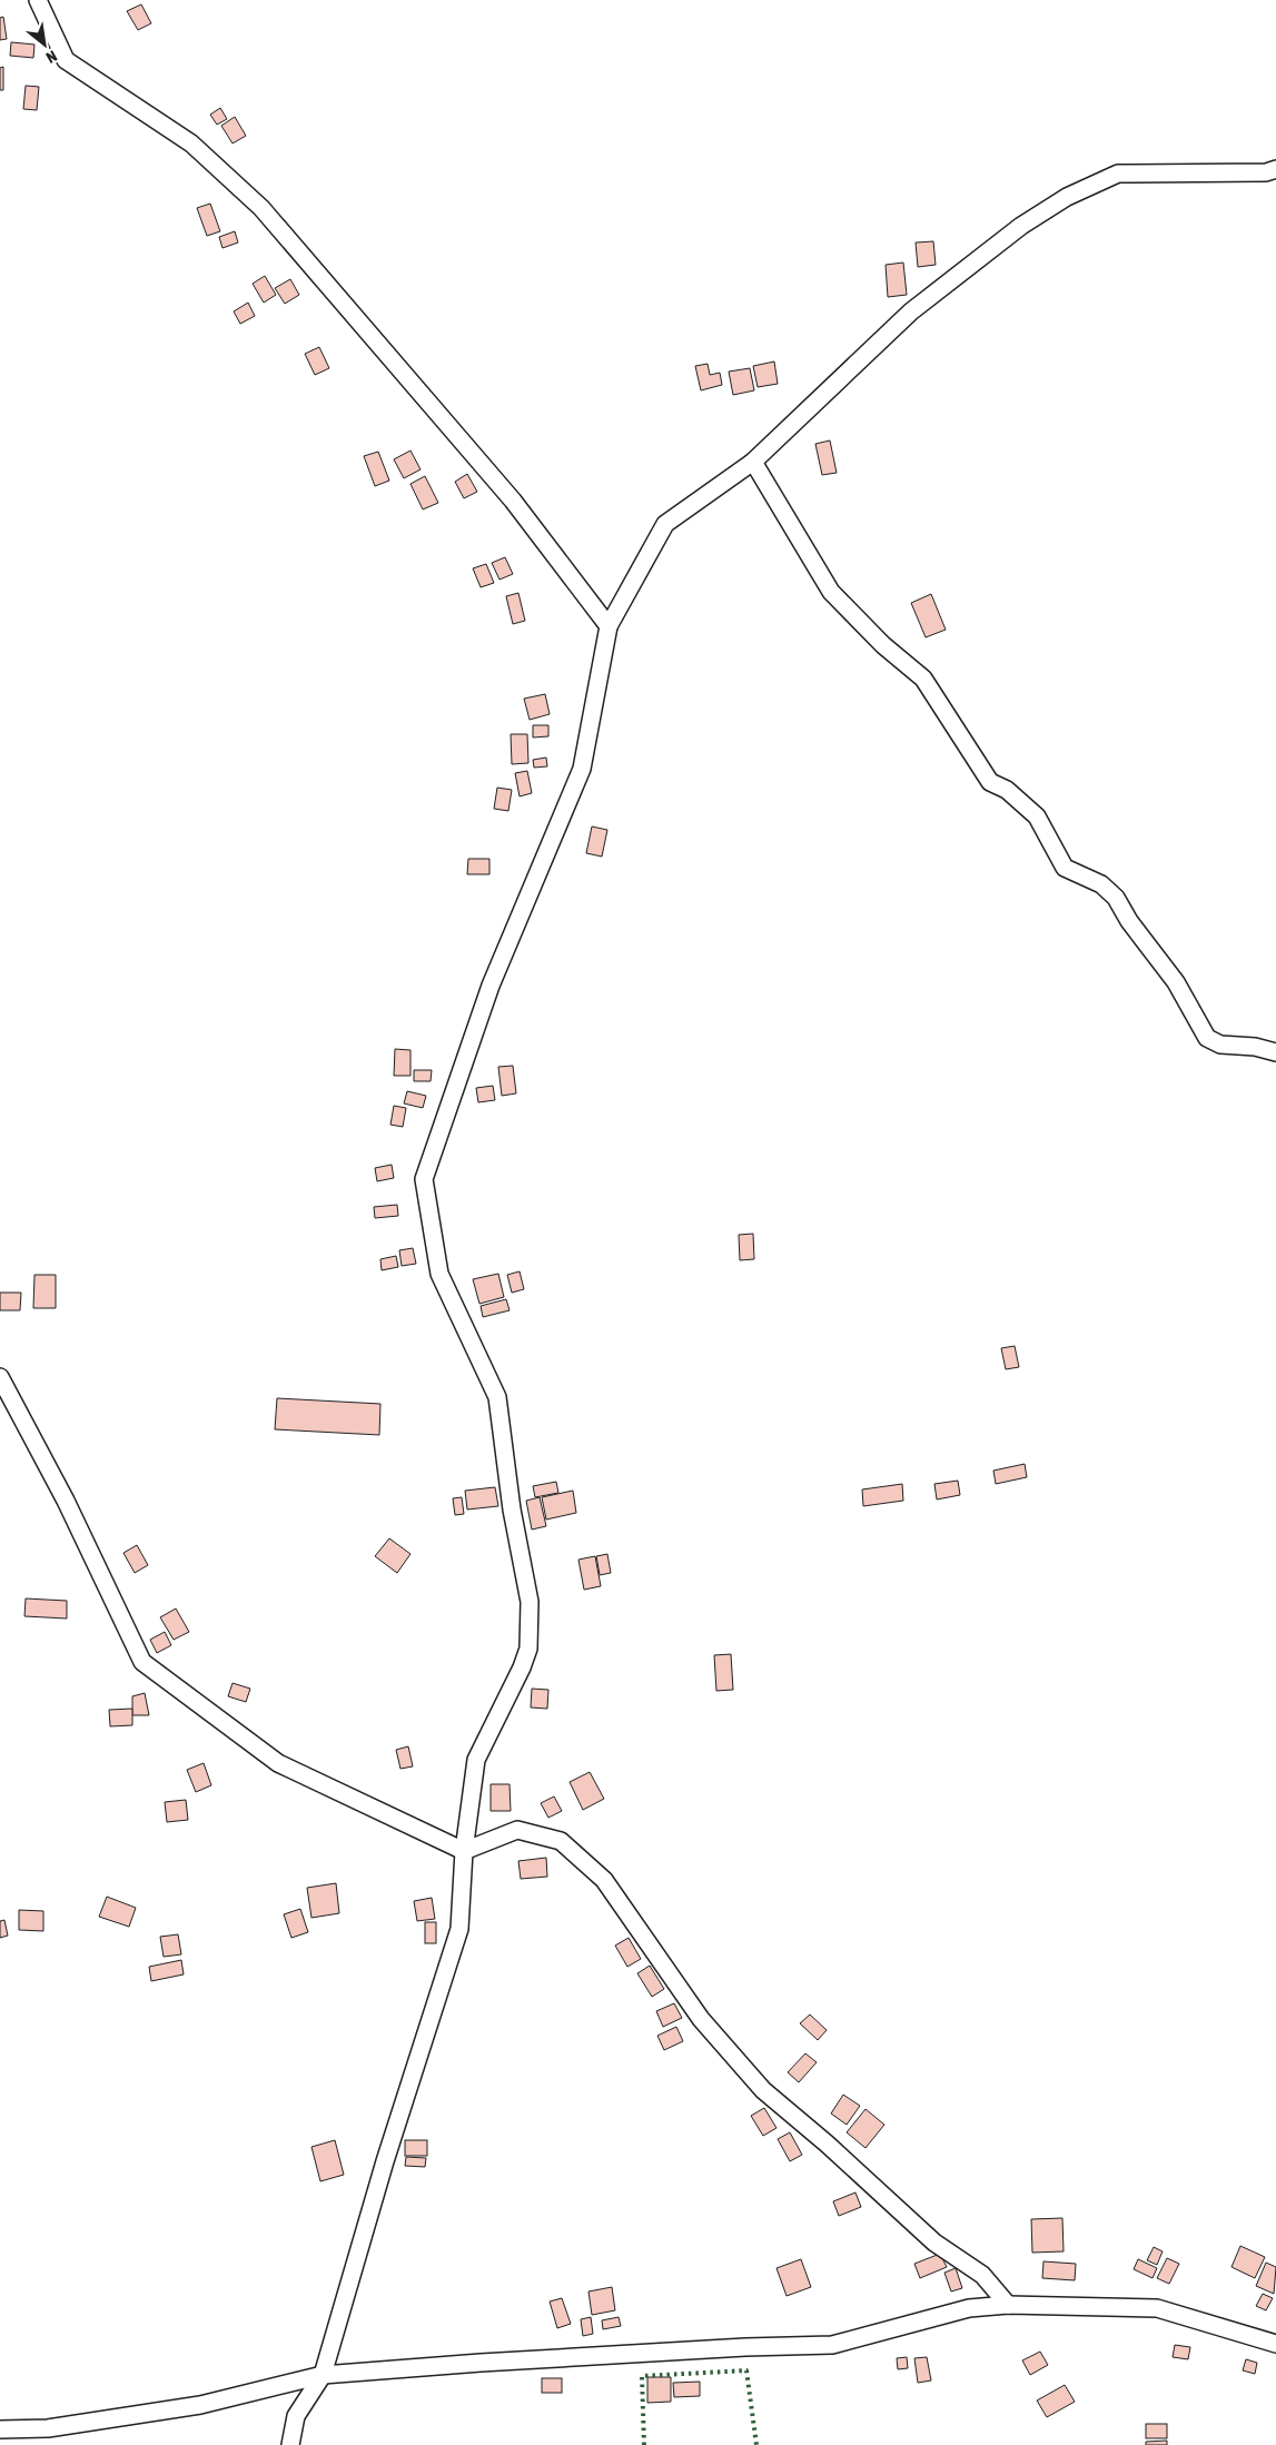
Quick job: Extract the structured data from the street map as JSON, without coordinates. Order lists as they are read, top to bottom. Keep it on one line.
{"north":"bottom right"}
